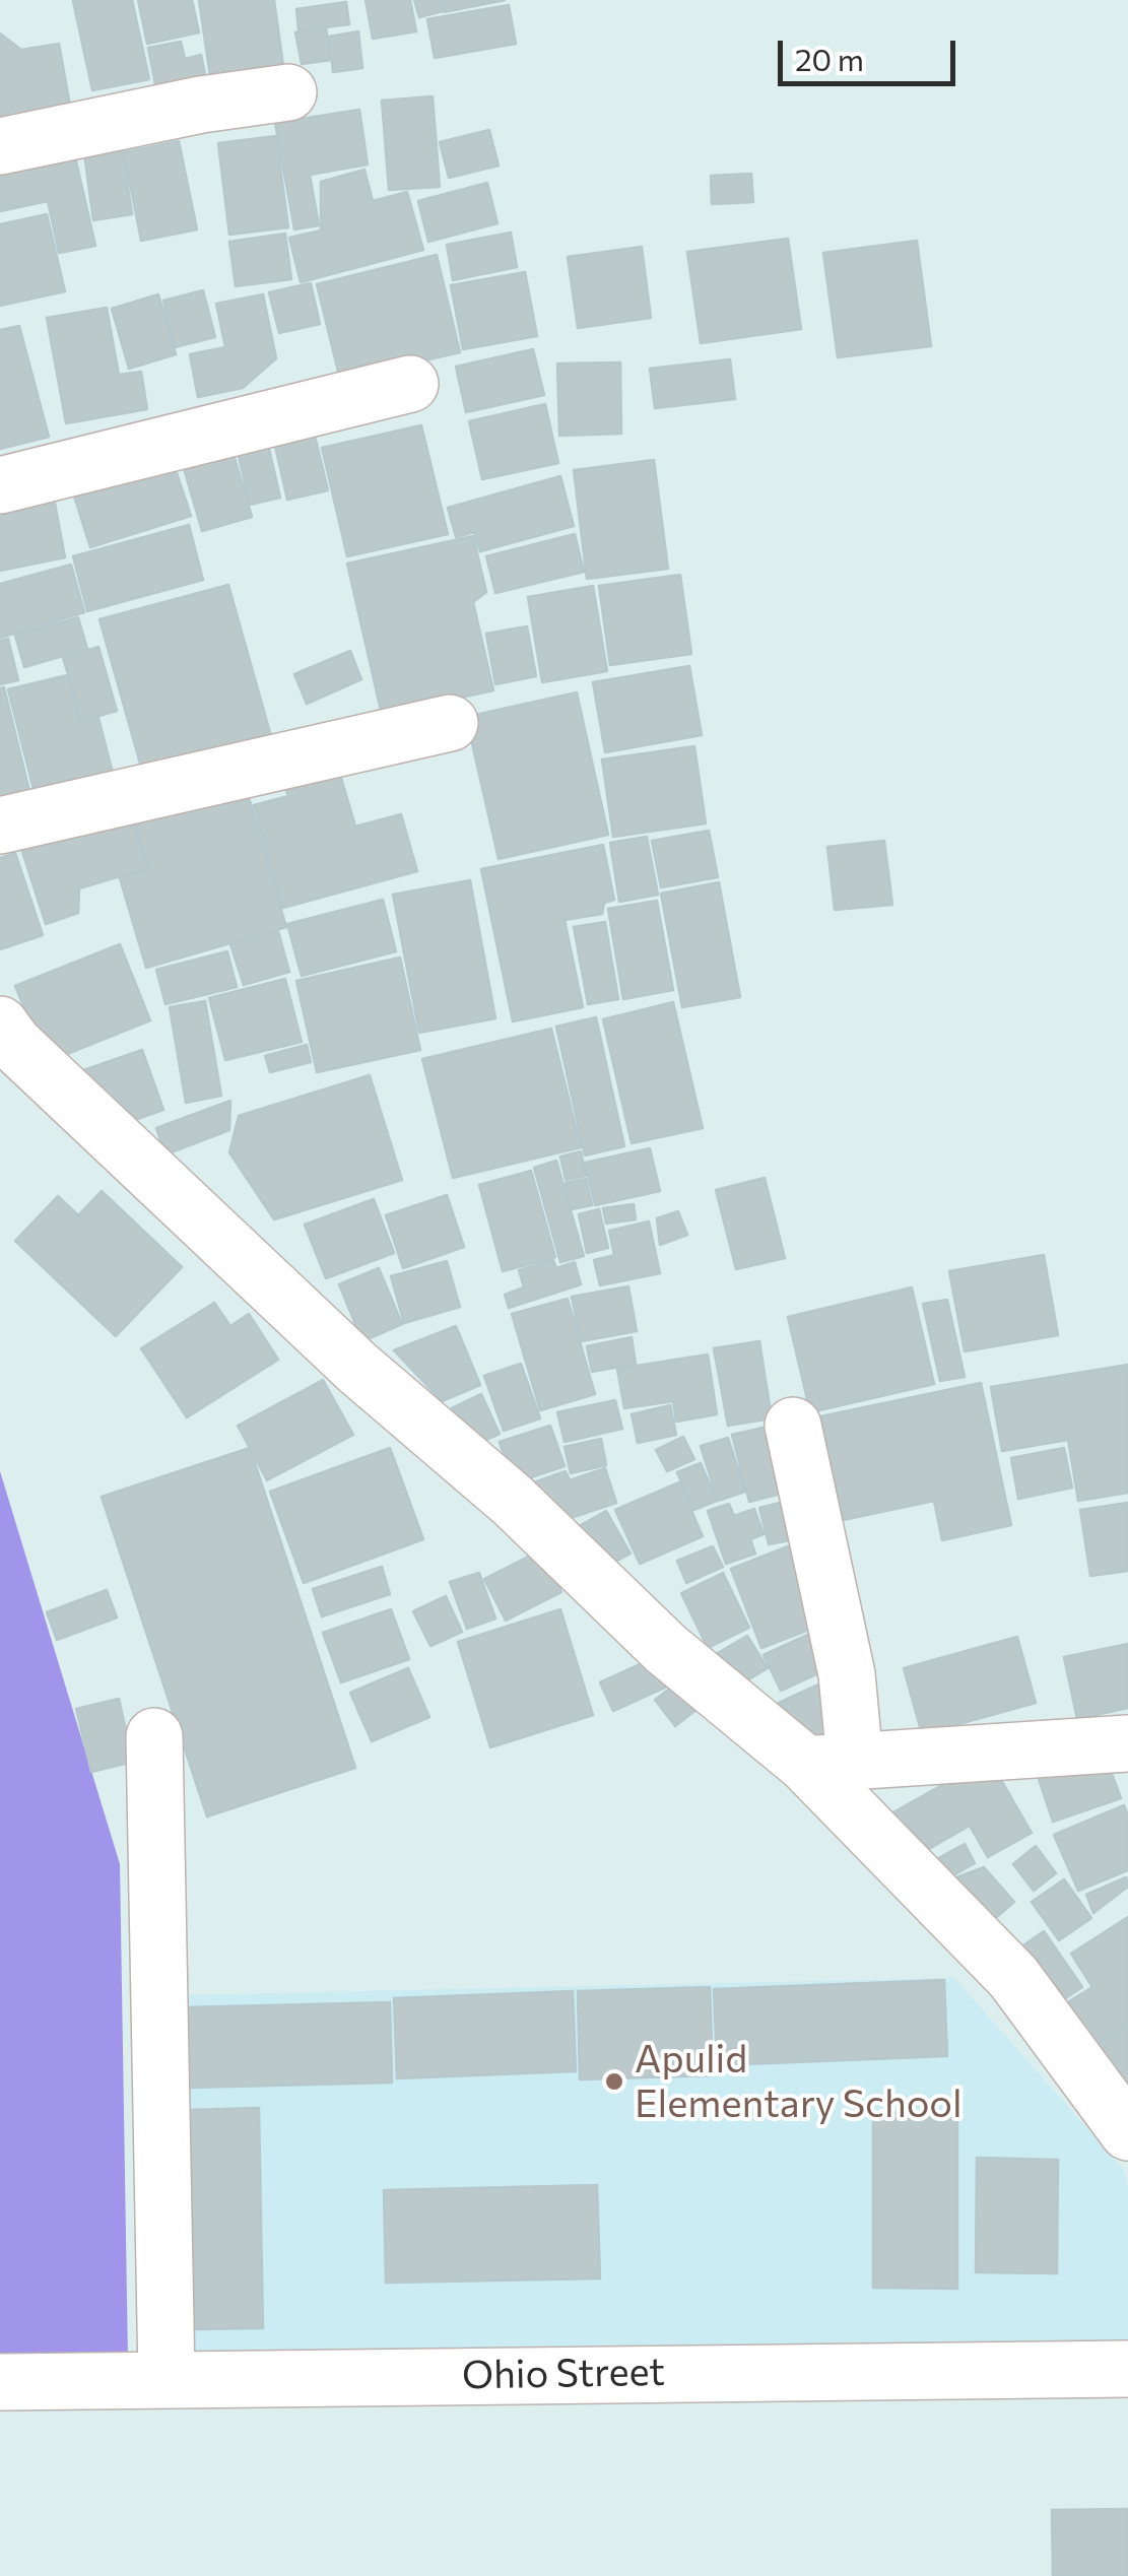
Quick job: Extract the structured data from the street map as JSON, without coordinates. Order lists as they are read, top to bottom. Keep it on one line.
{"streets":{"street":["Ohio Street"]},"places":["Apulid Elementary School"],"scale_bar":"20 m"}
